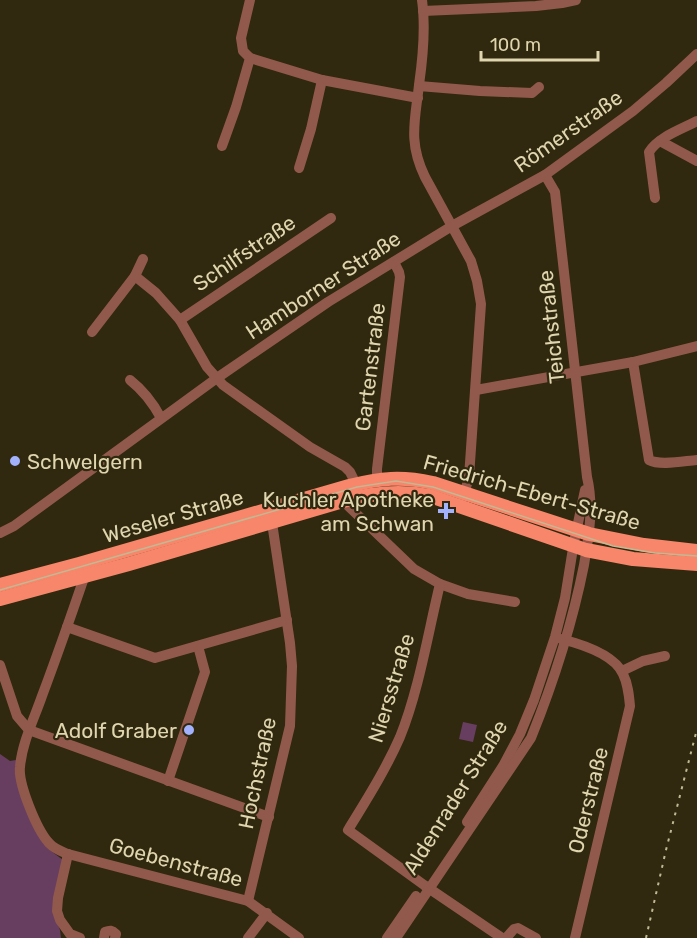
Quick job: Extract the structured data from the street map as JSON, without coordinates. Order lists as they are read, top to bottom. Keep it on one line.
{"streets":{"main road":["Friedrich-Ebert-Straße","Weseler Straße"],"street":["Römerstraße","Schilfstraße","Hamborner Straße","Teichstraße","Gartenstraße","Niersstraße","Hochstraße","Aldenrader Straße","Oderstraße","Goebenstraße"]},"crossings":[["Römerstraße","Hamborner Straße"],["Römerstraße","Teichstraße"],["Hamborner Straße","Gartenstraße"],["Teichstraße","Friedrich-Ebert-Straße"],["Teichstraße","Aldenrader Straße"],["Gartenstraße","Friedrich-Ebert-Straße"],["Friedrich-Ebert-Straße","Weseler Straße"],["Friedrich-Ebert-Straße","Aldenrader Straße"],["Weseler Straße","Hochstraße"],["Weseler Straße","Goebenstraße"],["Niersstraße","Aldenrader Straße"],["Hochstraße","Goebenstraße"]],"places":{"other":["Schwelgern","Adolf Graber"],"health":["Kuchler Apotheke am Schwan"]},"scale_bar":"100 m"}
